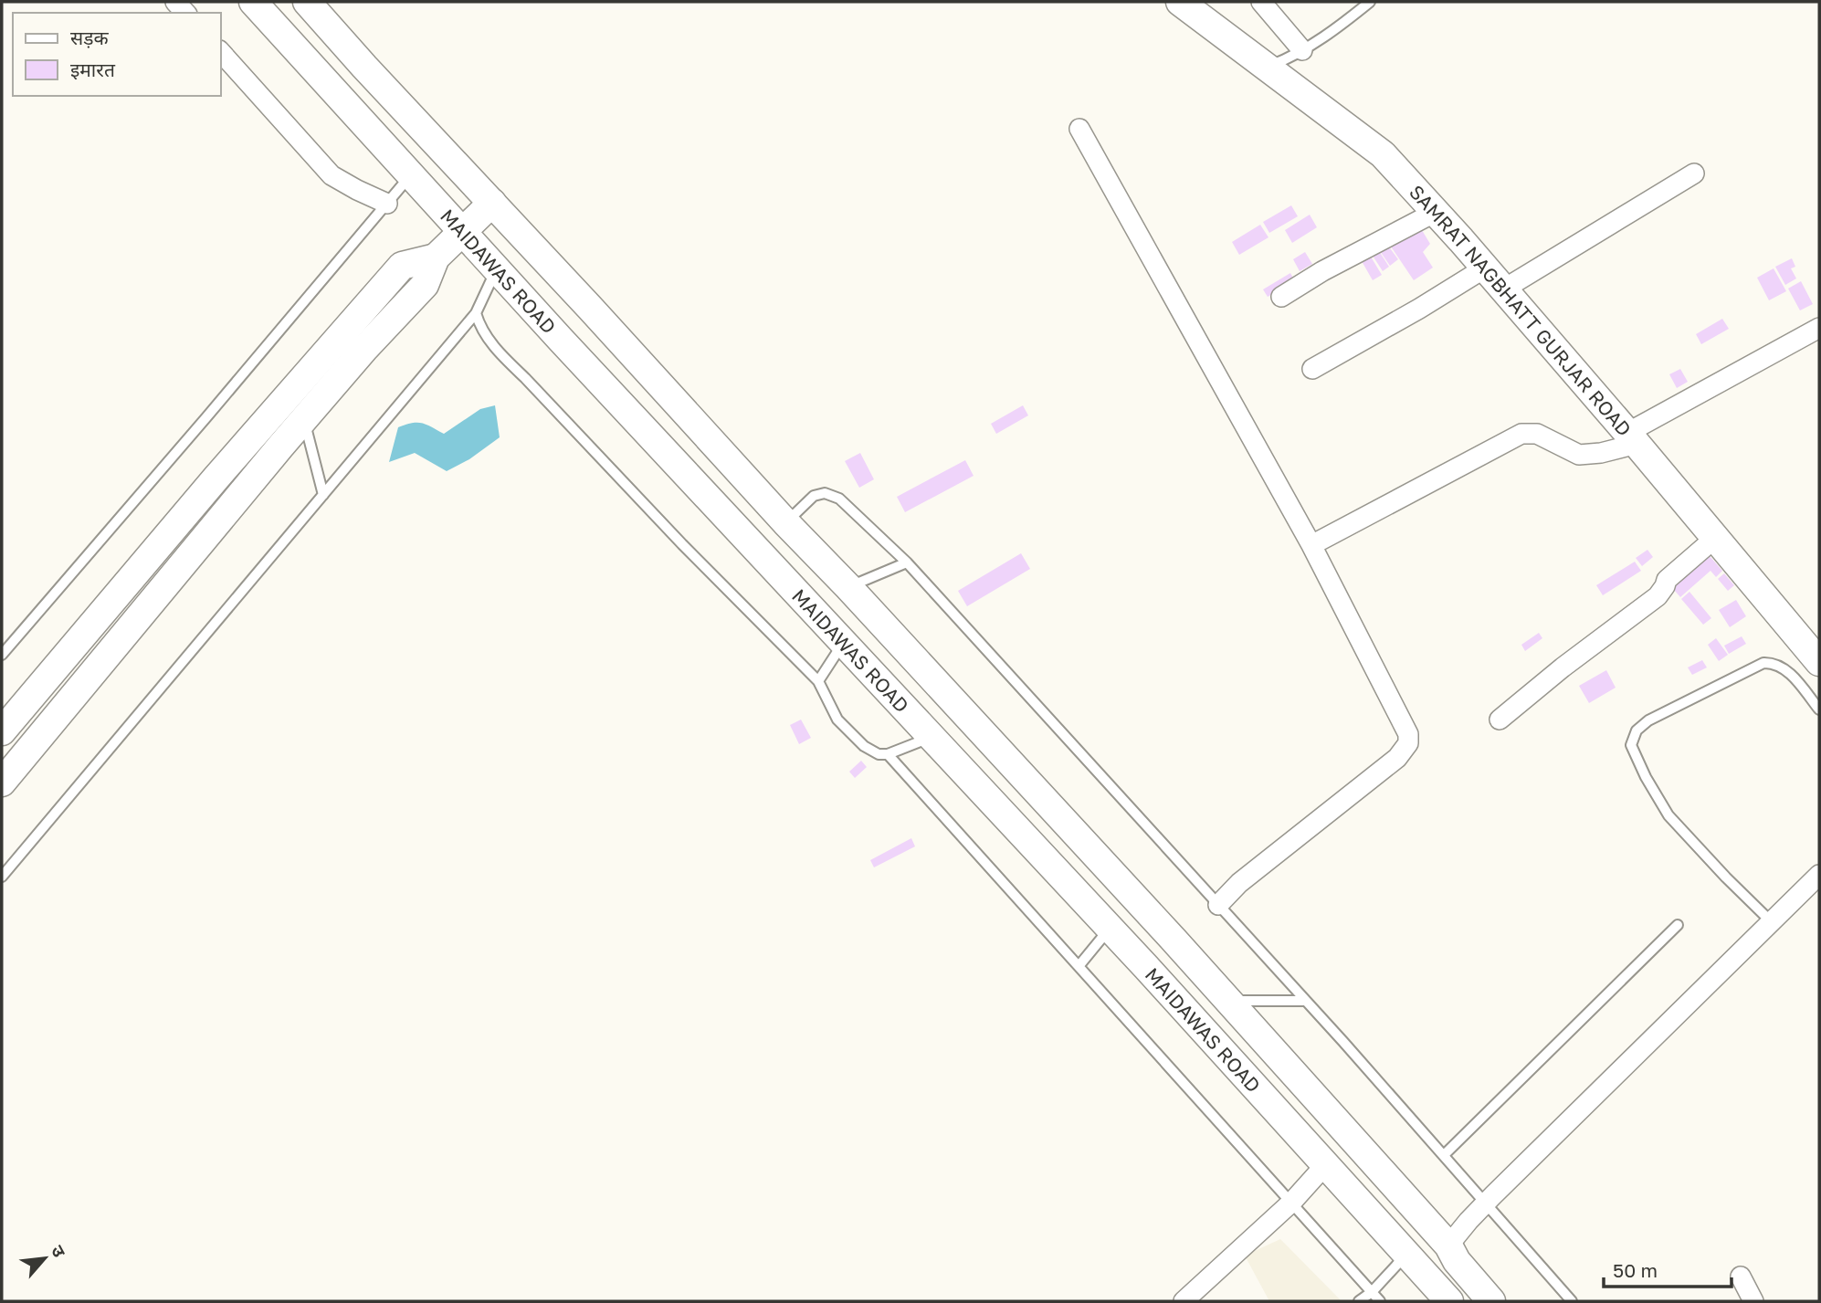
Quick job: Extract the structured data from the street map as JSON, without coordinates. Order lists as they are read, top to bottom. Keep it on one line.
{"streets":{"street":["MAIDAWAS ROAD","SAMRAT NAGBHATT GURJAR ROAD"]},"legend":["सड़क","इमारत"],"scale_bar":"50 m","north":"top right"}
